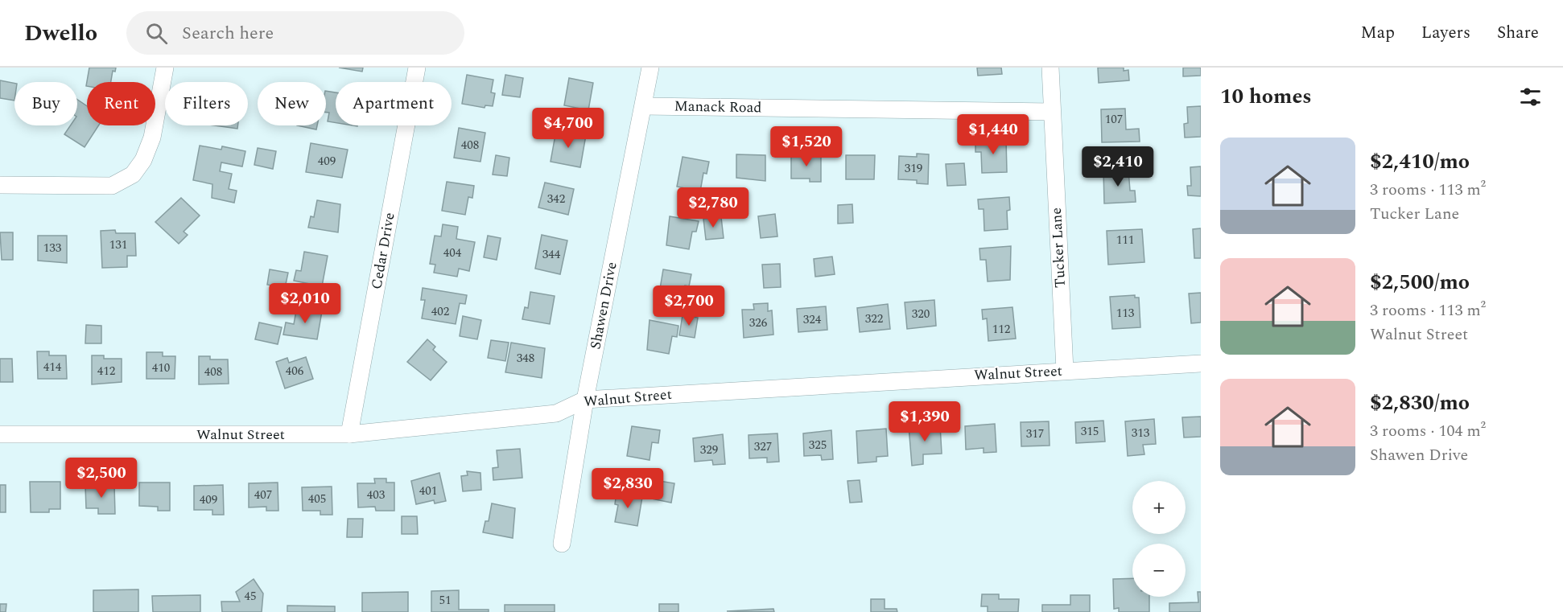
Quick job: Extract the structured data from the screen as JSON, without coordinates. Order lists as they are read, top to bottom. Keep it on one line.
{"streets":{"street":["Manack Road","Tucker Lane","Cedar Drive","Shawen Drive","Walnut Street"]},"crossings":[["Manack Road","Tucker Lane"],["Manack Road","Shawen Drive"],["Tucker Lane","Walnut Street"],["Cedar Drive","Walnut Street"],["Shawen Drive","Walnut Street"]],"house_numbers":["107","408","409","319","342","111","131","133","404","344","402","113","320","322","324","326","112","348","414","410","412","406","408","315","313","317","325","327","329","401","407","403","405","409","45","51"],"page":{"header":"Dwello","search":"Search here","nav":["Map","Layers","Share"],"heading":"10 homes","chip":["Buy","Rent","Filters","New","Apartment"],"price":["$4,700","$1,440","$1,520","$2,410","$2,780","$2,010","$2,700","$1,390","$2,500","$2,830"],"list":[{"name":"$2,410/mo","note":"3 rooms · 113 m² · Tucker Lane"},{"name":"$2,500/mo","note":"3 rooms · 113 m² · Walnut Street"},{"name":"$2,830/mo","note":"3 rooms · 104 m² · Shawen Drive"}],"map_buttons":["+","−"]}}
